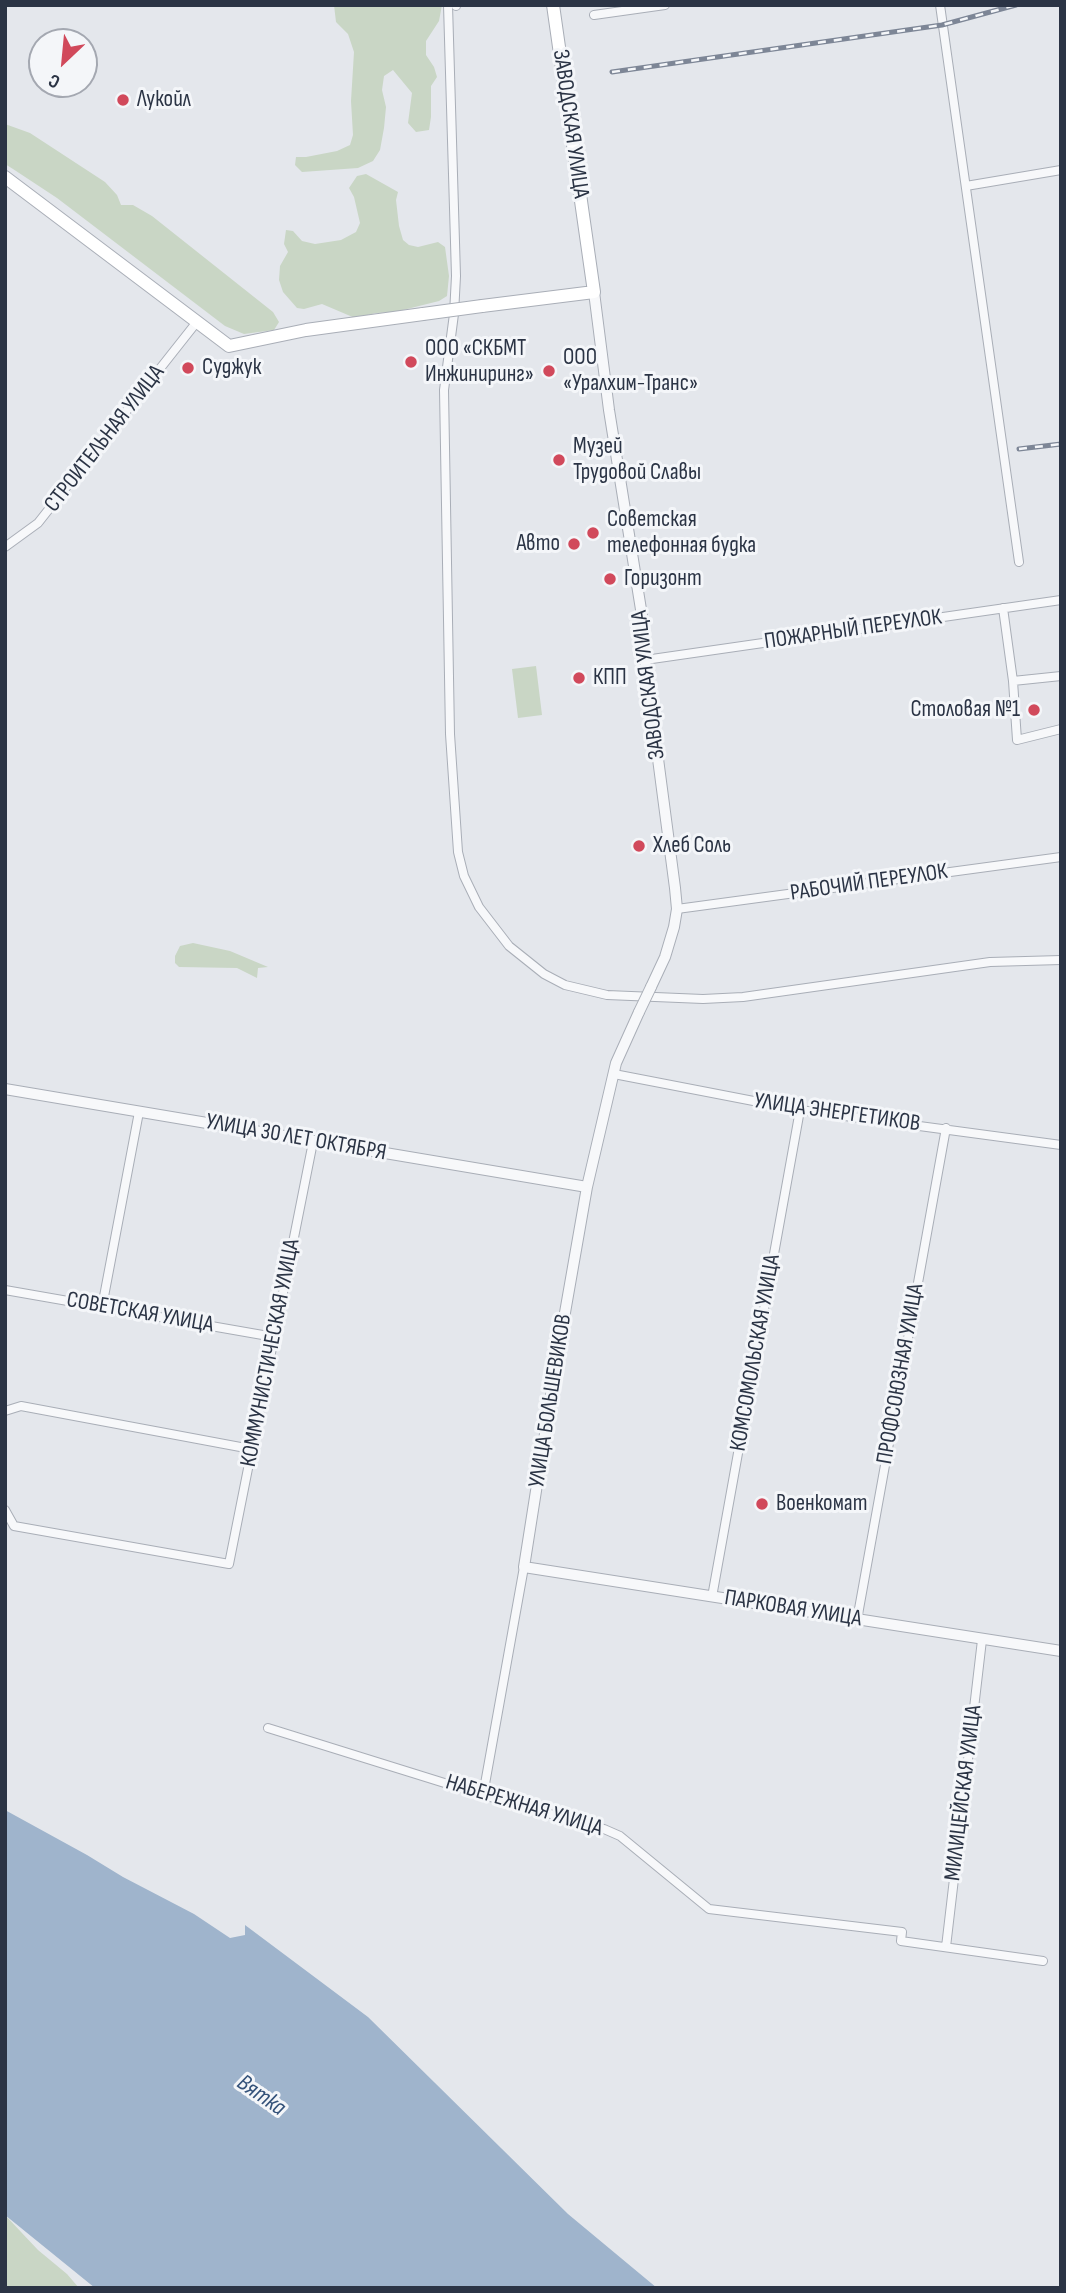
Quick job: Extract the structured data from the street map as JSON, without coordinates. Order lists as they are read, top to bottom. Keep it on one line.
{"streets":{"main road":["ЗАВОДСКАЯ УЛИЦА"],"street":["СТРОИТЕЛЬНАЯ УЛИЦА","ПОЖАРНЫЙ ПЕРЕУЛОК","РАБОЧИЙ ПЕРЕУЛОК","УЛИЦА ЭНЕРГЕТИКОВ","УЛИЦА 30 ЛЕТ ОКТЯБРЯ","СОВЕТСКАЯ УЛИЦА","КОММУНИСТИЧЕСКАЯ УЛИЦА","КОМСОМОЛЬСКАЯ УЛИЦА","ПРОФСОЮЗНАЯ УЛИЦА","УЛИЦА БОЛЬШЕВИКОВ","ПАРКОВАЯ УЛИЦА","МИЛИЦЕЙСКАЯ УЛИЦА","НАБЕРЕЖНАЯ УЛИЦА"]},"crossings":[["ЗАВОДСКАЯ УЛИЦА","ПОЖАРНЫЙ ПЕРЕУЛОК"],["ЗАВОДСКАЯ УЛИЦА","РАБОЧИЙ ПЕРЕУЛОК"],["ЗАВОДСКАЯ УЛИЦА","УЛИЦА БОЛЬШЕВИКОВ"],["УЛИЦА ЭНЕРГЕТИКОВ","КОМСОМОЛЬСКАЯ УЛИЦА"],["УЛИЦА ЭНЕРГЕТИКОВ","ПРОФСОЮЗНАЯ УЛИЦА"],["УЛИЦА ЭНЕРГЕТИКОВ","УЛИЦА БОЛЬШЕВИКОВ"],["УЛИЦА 30 ЛЕТ ОКТЯБРЯ","КОММУНИСТИЧЕСКАЯ УЛИЦА"],["УЛИЦА 30 ЛЕТ ОКТЯБРЯ","УЛИЦА БОЛЬШЕВИКОВ"],["СОВЕТСКАЯ УЛИЦА","КОММУНИСТИЧЕСКАЯ УЛИЦА"],["КОМСОМОЛЬСКАЯ УЛИЦА","ПАРКОВАЯ УЛИЦА"],["ПРОФСОЮЗНАЯ УЛИЦА","ПАРКОВАЯ УЛИЦА"],["УЛИЦА БОЛЬШЕВИКОВ","ПАРКОВАЯ УЛИЦА"],["УЛИЦА БОЛЬШЕВИКОВ","НАБЕРЕЖНАЯ УЛИЦА"],["ПАРКОВАЯ УЛИЦА","МИЛИЦЕЙСКАЯ УЛИЦА"],["МИЛИЦЕЙСКАЯ УЛИЦА","НАБЕРЕЖНАЯ УЛИЦА"]],"water":["Вятка"],"places":["Лукойл","ООО «СКБМТ Инжиниринг»","Суджук","ООО «Уралхим-Транс»","Музей Трудовой Славы","Советская телефонная будка","Авто","Горизонт","КПП","Столовая №1","Хлеб Соль","Военкомат"],"north":"bottom left"}
